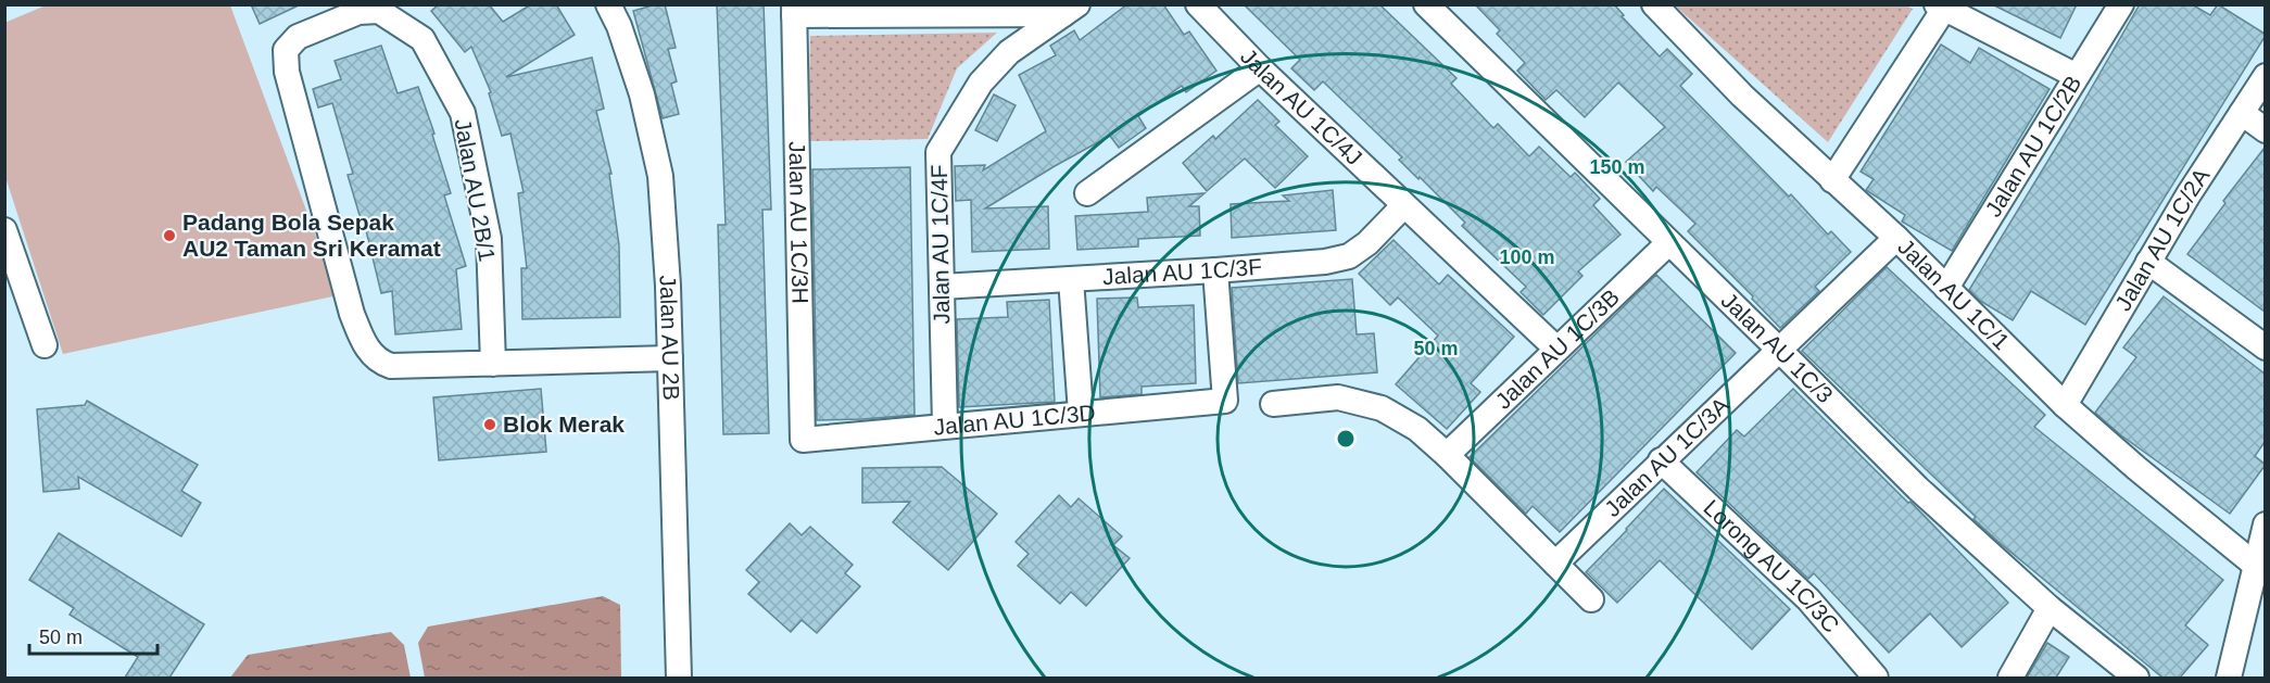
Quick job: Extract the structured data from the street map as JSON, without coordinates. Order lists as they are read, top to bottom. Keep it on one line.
{"streets":{"street":["Jalan AU 1C/4J","Jalan AU 1C/2B","Jalan AU 2B/1","Jalan AU 1C/3H","Jalan AU 1C/2A","Jalan AU 1C/4F","Jalan AU 1C/3F","Jalan AU 1C/1","Jalan AU 2B","Jalan AU 1C/3","Jalan AU 1C/3B","Jalan AU 1C/3D","Jalan AU 1C/3A","Lorong AU 1C/3C"]},"crossings":[["Jalan AU 1C/4J","Jalan AU 1C/3F"],["Jalan AU 1C/4J","Jalan AU 1C/3B"],["Jalan AU 1C/2B","Jalan AU 1C/1"],["Jalan AU 2B/1","Jalan AU 2B"],["Jalan AU 1C/3H","Jalan AU 1C/3D"],["Jalan AU 1C/2A","Jalan AU 1C/1"],["Jalan AU 1C/4F","Jalan AU 1C/3F"],["Jalan AU 1C/4F","Jalan AU 1C/3D"],["Jalan AU 1C/3F","Jalan AU 1C/3D"],["Jalan AU 1C/1","Jalan AU 1C/3A"],["Jalan AU 1C/3","Jalan AU 1C/3B"],["Jalan AU 1C/3","Jalan AU 1C/3A"],["Jalan AU 1C/3A","Lorong AU 1C/3C"]],"places":["Padang Bola Sepak AU2 Taman Sri Keramat","Blok Merak"],"scale_bar":"50 m","rings":["150 m","100 m","50 m"]}
